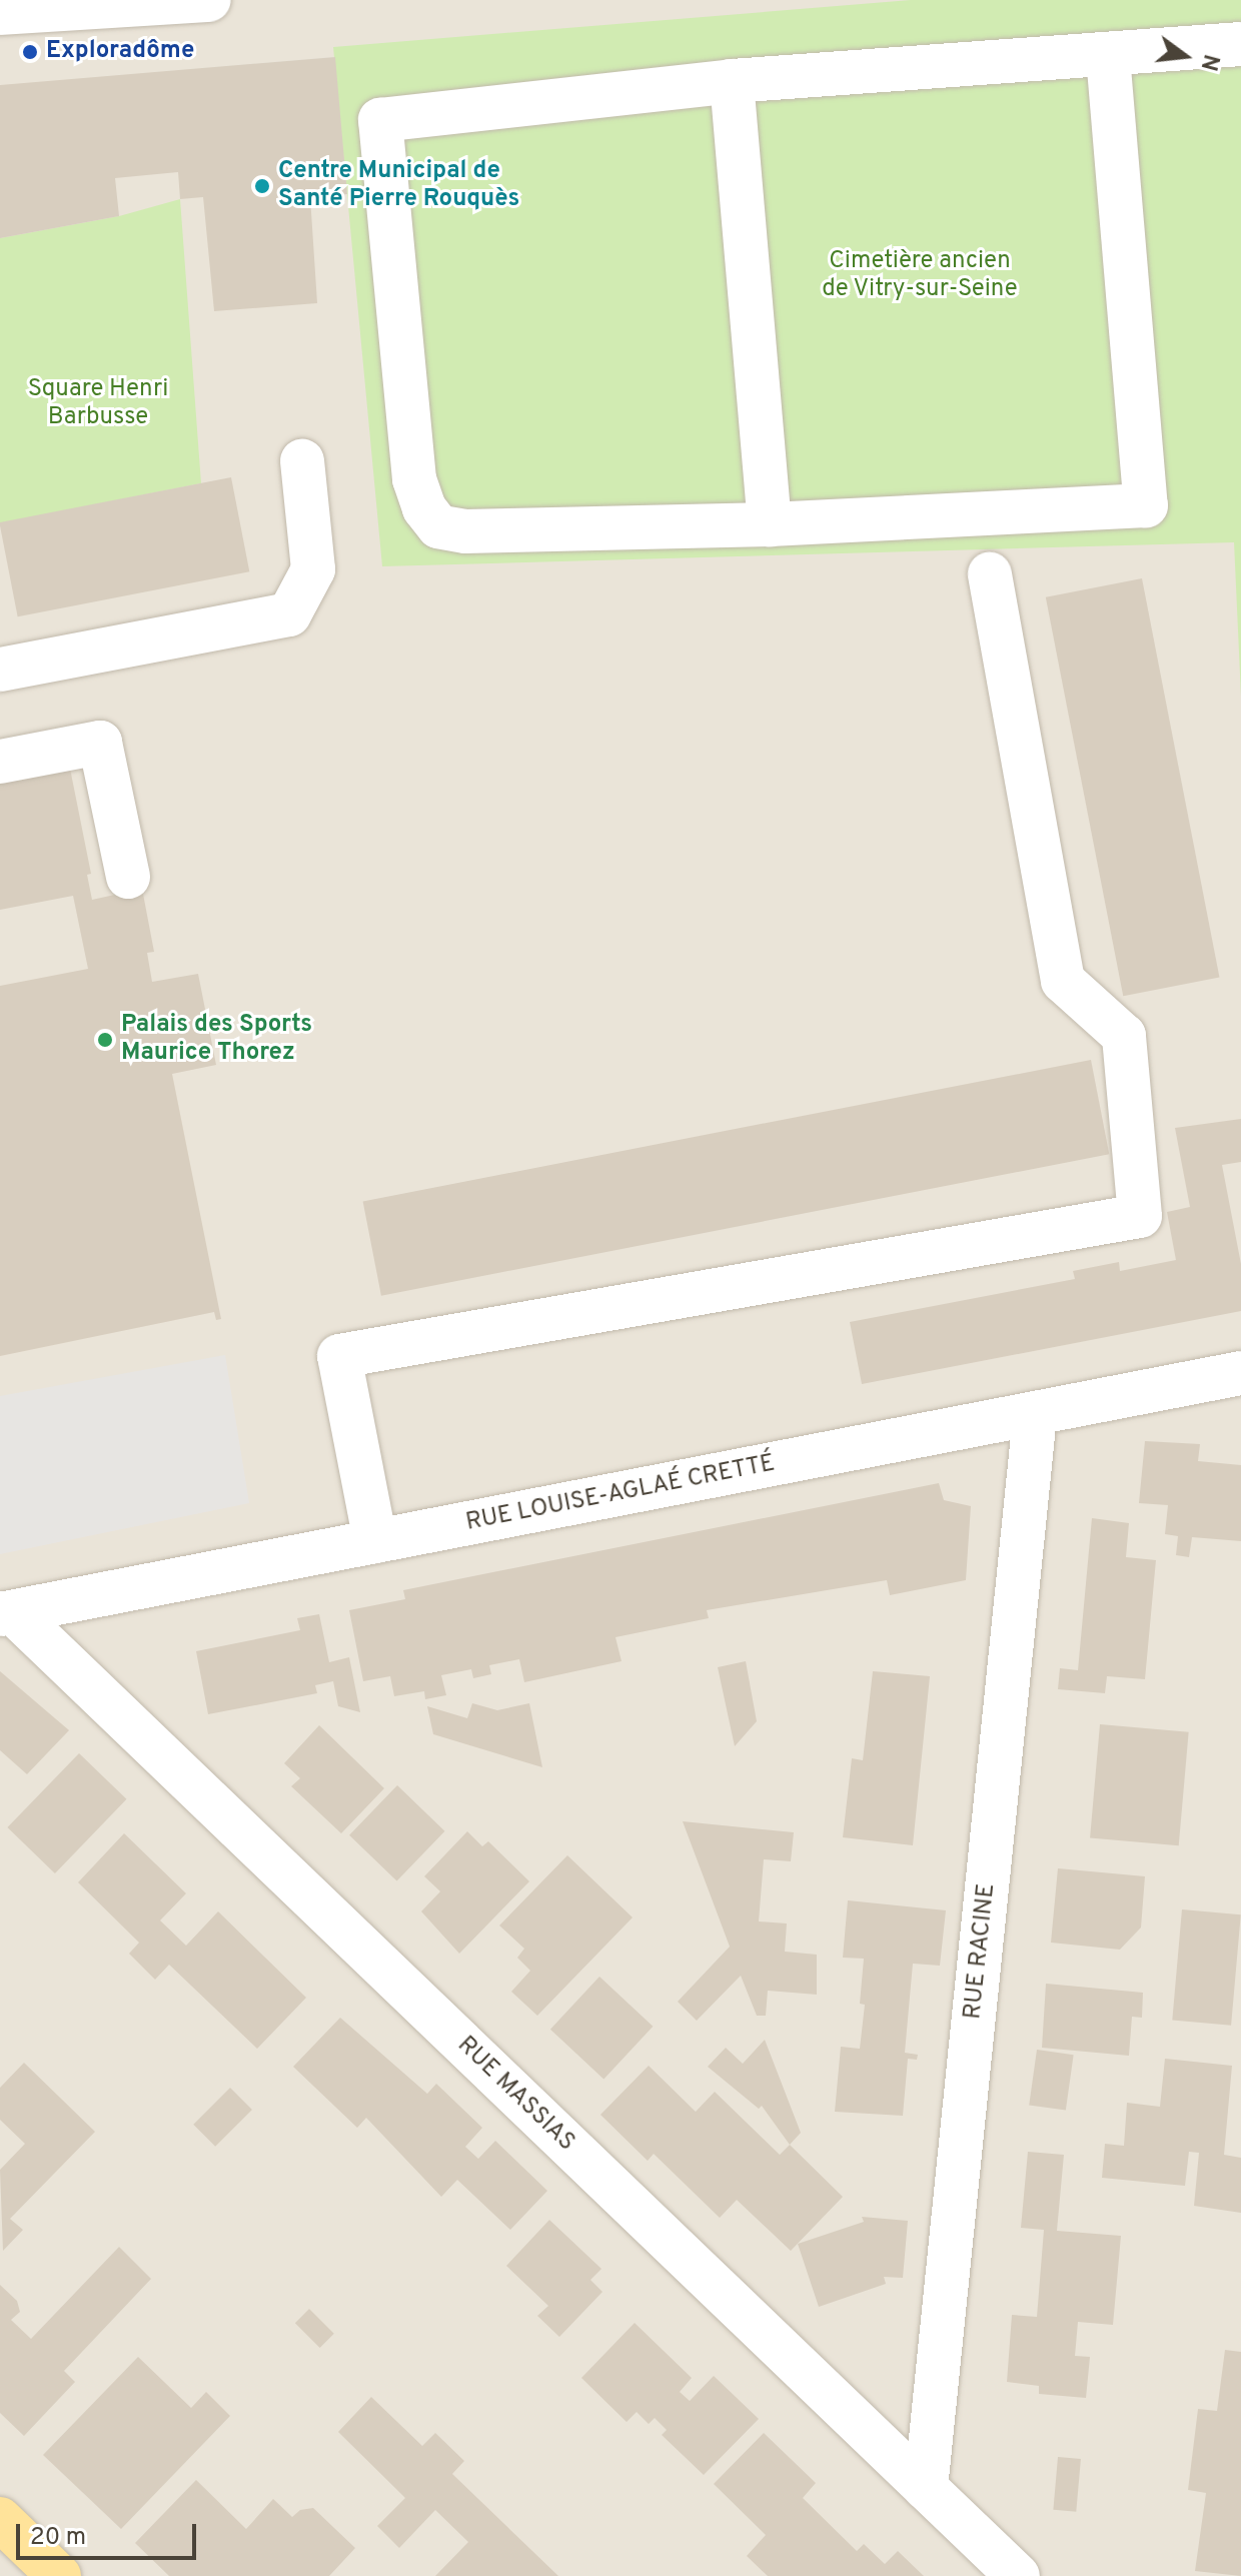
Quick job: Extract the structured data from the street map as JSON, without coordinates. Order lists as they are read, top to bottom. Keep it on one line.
{"streets":{"street":["RUE LOUISE-AGLAÉ CRETTÉ","RUE RACINE","RUE MASSIAS"]},"crossings":[["RUE LOUISE-AGLAÉ CRETTÉ","RUE RACINE"],["RUE LOUISE-AGLAÉ CRETTÉ","RUE MASSIAS"],["RUE RACINE","RUE MASSIAS"]],"parks":["Cimetière ancien de Vitry-sur-Seine","Square Henri Barbusse"],"places":["Exploradôme","Centre Municipal de Santé Pierre Rouquès","Palais des Sports Maurice Thorez"],"scale_bar":"20 m","north":"right"}
